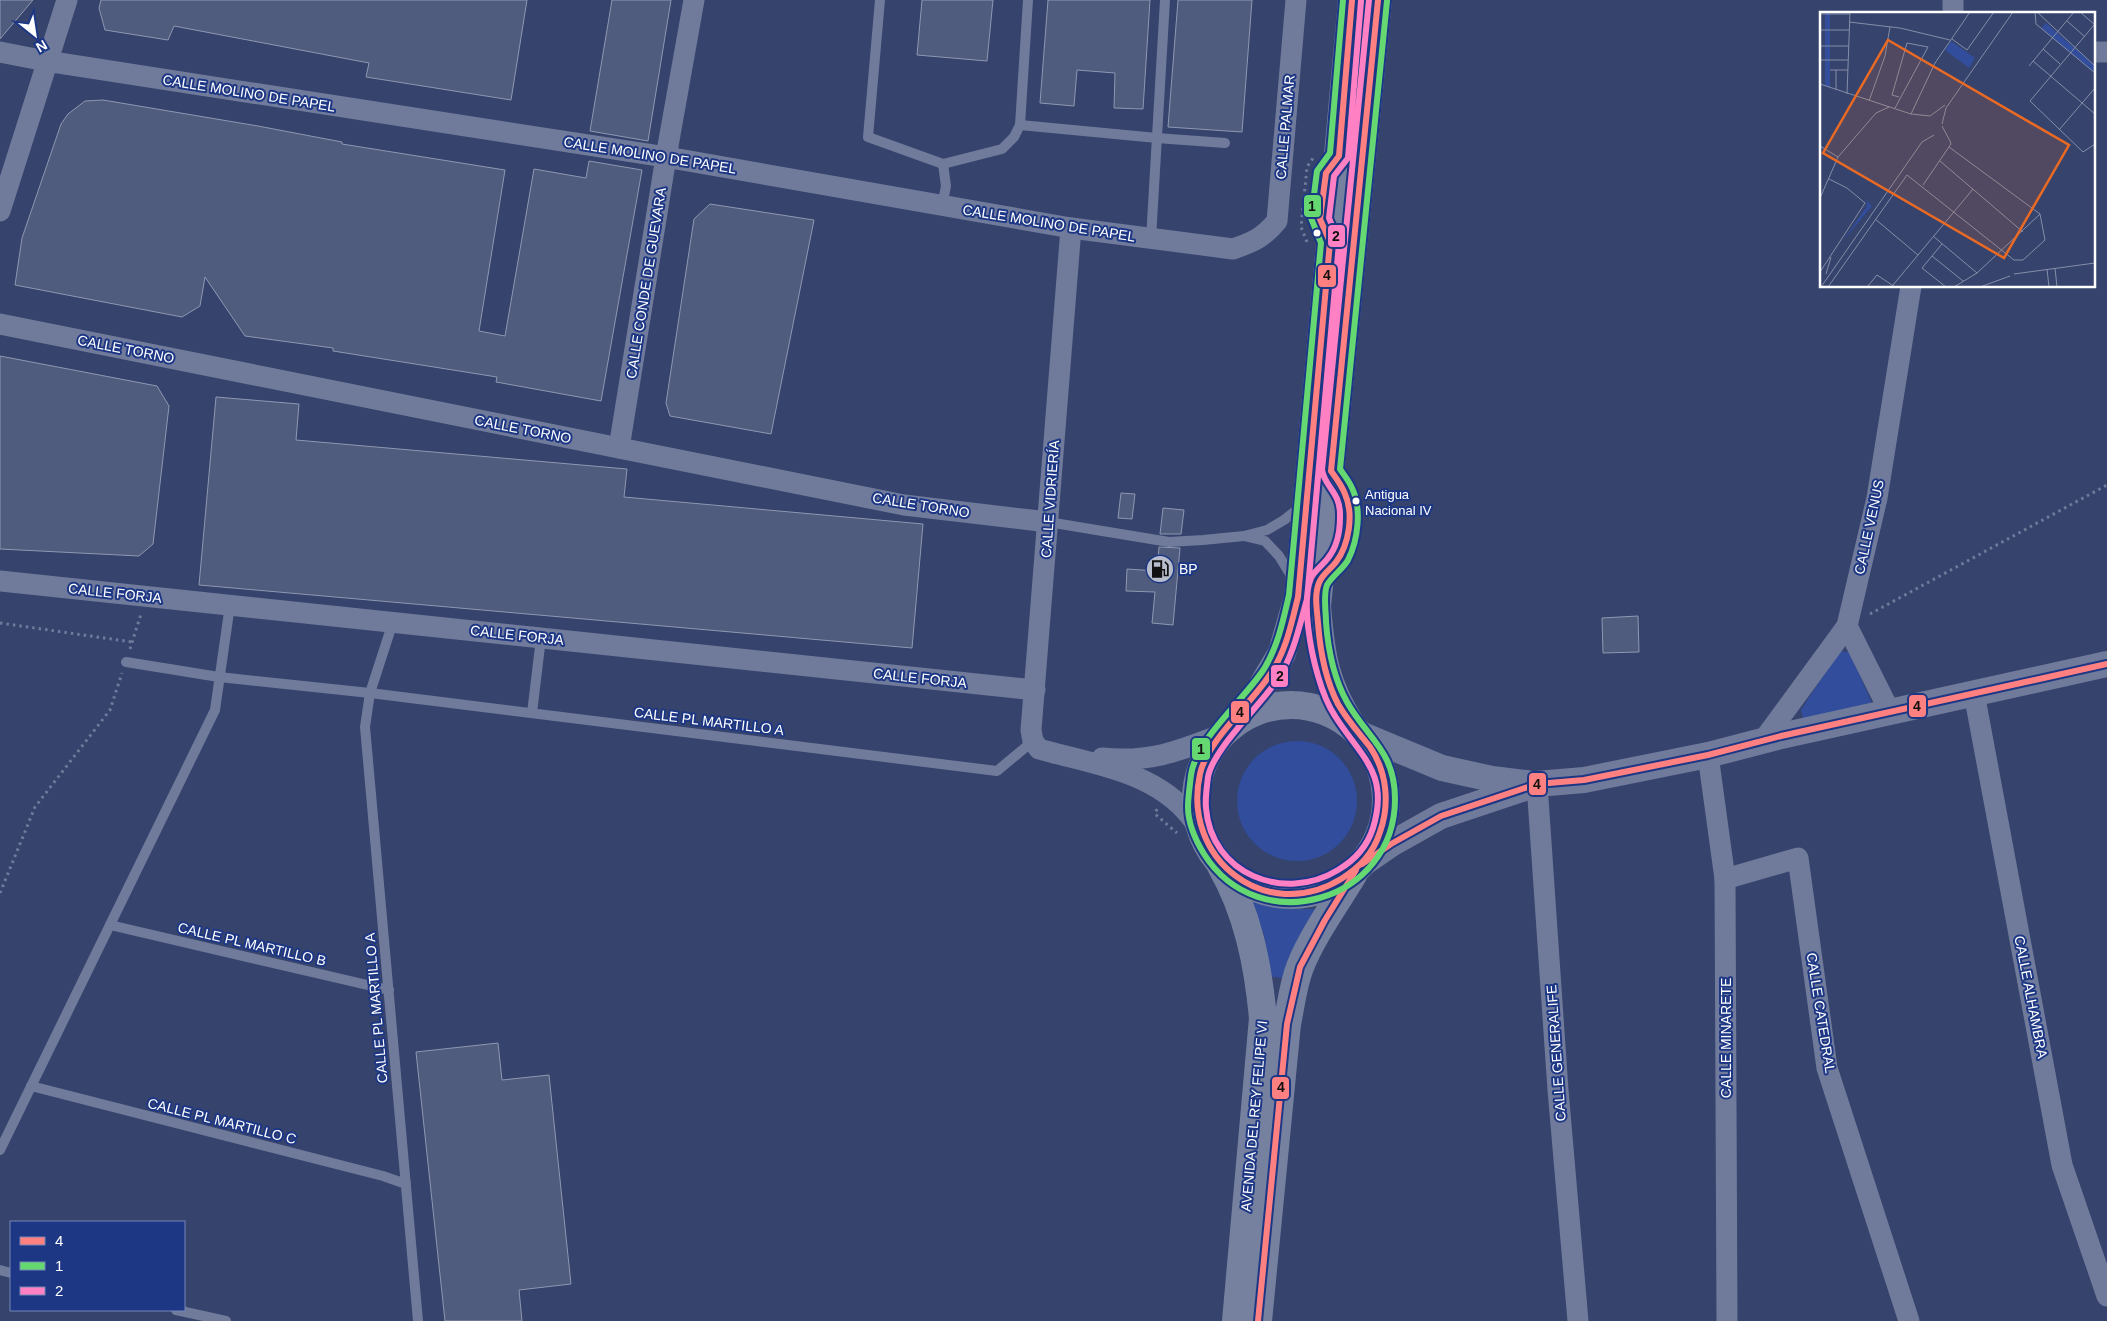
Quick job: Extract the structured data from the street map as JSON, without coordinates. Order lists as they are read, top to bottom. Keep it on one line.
{"streets":{"main road":["AVENIDA DEL REY FELIPE VI"],"street":["CALLE MOLINO DE PAPEL","CALLE PALMAR","CALLE CONDE DE GUEVARA","CALLE TORNO","CALLE VIDRIERÍA","CALLE VENUS","CALLE FORJA","CALLE ALHAMBRA","CALLE CATEDRAL","CALLE MINARETE","CALLE GENERALIFE"],"lane":["CALLE PL MARTILLO A","CALLE PL MARTILLO B","CALLE PL MARTILLO C"]},"crossings":[["CALLE MOLINO DE PAPEL","CALLE PALMAR"],["CALLE MOLINO DE PAPEL","CALLE CONDE DE GUEVARA"],["CALLE MOLINO DE PAPEL","CALLE VIDRIERÍA"],["CALLE CONDE DE GUEVARA","CALLE TORNO"],["CALLE TORNO","CALLE VIDRIERÍA"],["CALLE VIDRIERÍA","CALLE FORJA"],["CALLE VIDRIERÍA","CALLE PL MARTILLO A"],["CALLE FORJA","CALLE PL MARTILLO A"],["CALLE PL MARTILLO A","CALLE PL MARTILLO B"],["CALLE PL MARTILLO A","CALLE PL MARTILLO C"],["CALLE CATEDRAL","CALLE MINARETE"]],"places":{"other":["Antigua Nacional IV"],"fuel station":["BP"]},"lines":["transit line 4","transit line 1","transit line 2"],"legend":["4","1","2"],"north":"bottom right"}
